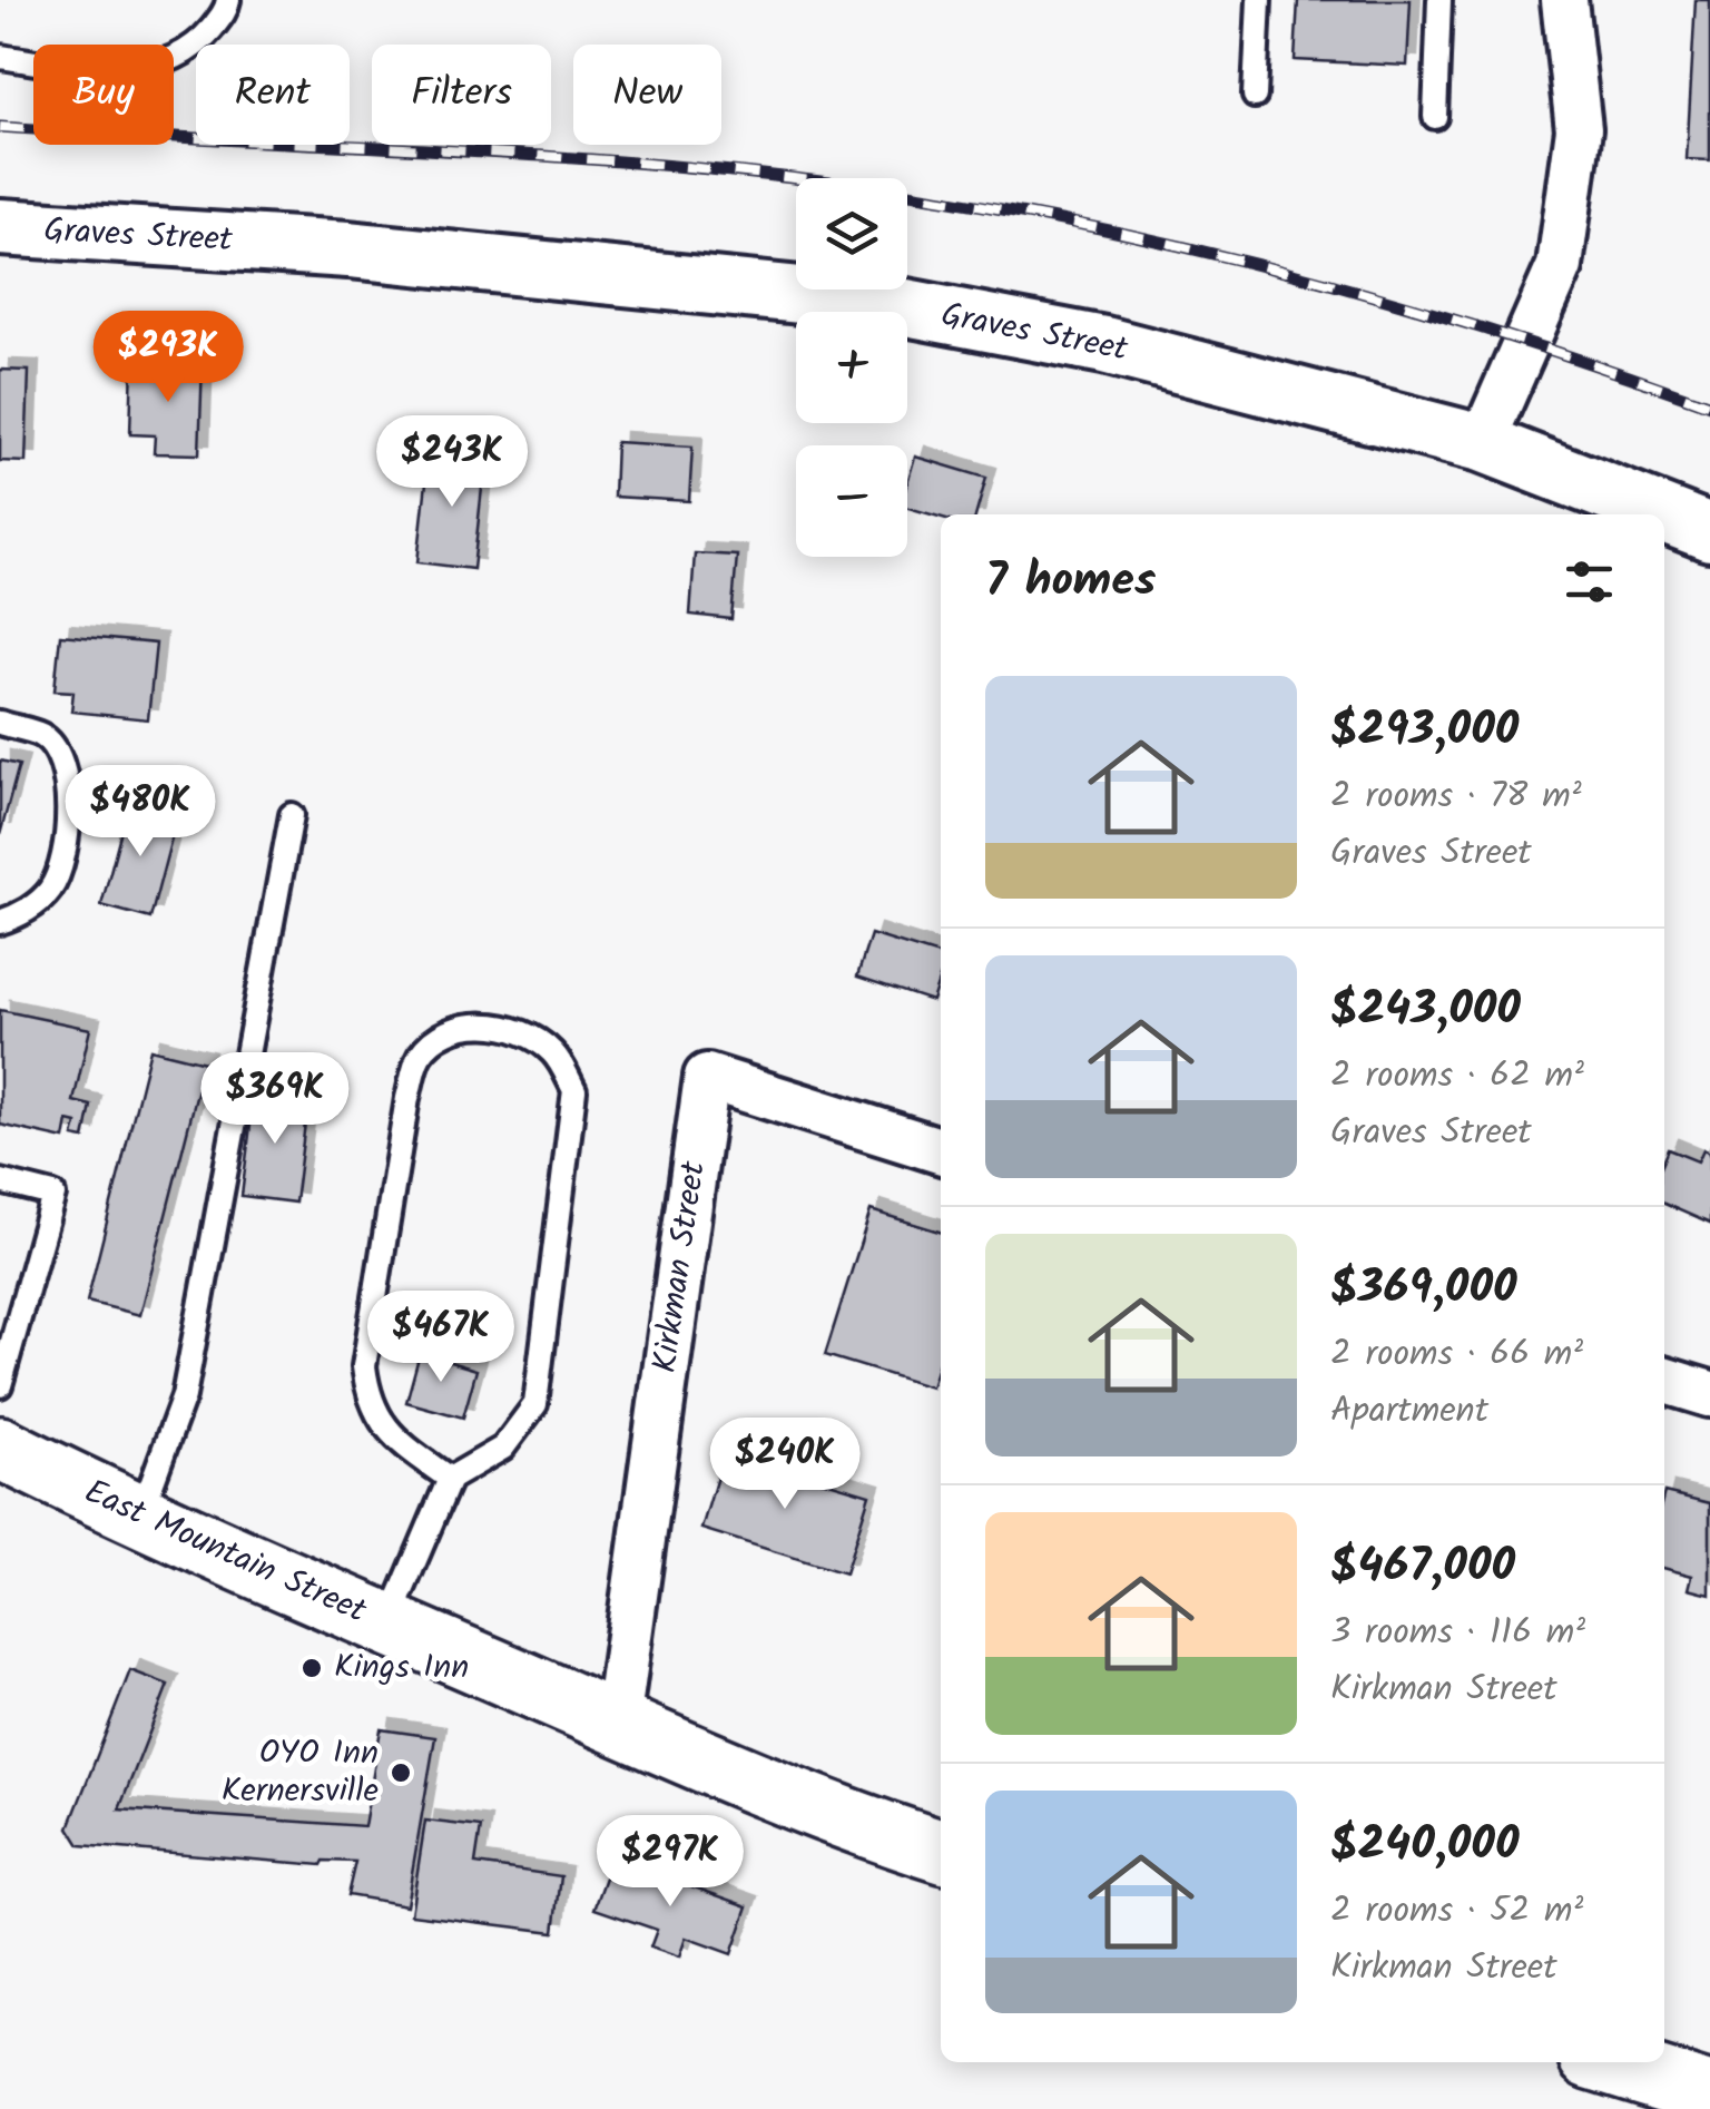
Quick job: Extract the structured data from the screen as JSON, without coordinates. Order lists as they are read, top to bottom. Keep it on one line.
{"streets":{"main road":["East Mountain Street"],"street":["Graves Street","Kirkman Street"]},"crossings":[["Kirkman Street","East Mountain Street"]],"places":["Kings Inn","OYO Inn Kernersville"],"page":{"chip":["Buy","Rent","Filters","New"],"map_buttons":["+","−"],"price":["$293K","$243K","$480K","$369K","$467K","$240K","$297K"],"heading":"7 homes","list":[{"name":"$293,000","note":"2 rooms · 78 m² · Graves Street"},{"name":"$243,000","note":"2 rooms · 62 m² · Graves Street"},{"name":"$369,000","note":"2 rooms · 66 m² · Apartment"},{"name":"$467,000","note":"3 rooms · 116 m² · Kirkman Street"},{"name":"$240,000","note":"2 rooms · 52 m² · Kirkman Street"}]}}
